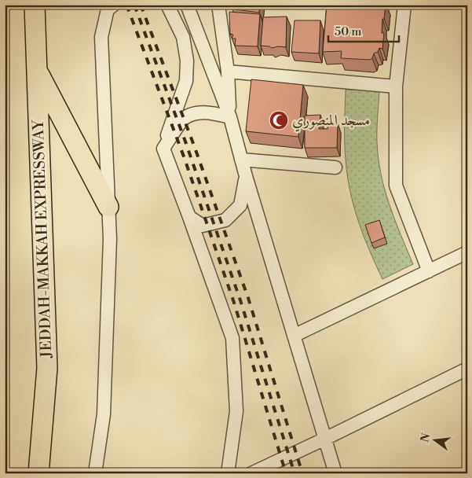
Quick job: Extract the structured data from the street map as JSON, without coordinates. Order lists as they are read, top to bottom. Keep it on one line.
{"streets":{"highway":["JEDDAH-MAKKAH EXPRESSWAY"]},"places":{"mosque":["مسجد المنصوري"]},"scale_bar":"50 m","north":"left"}
